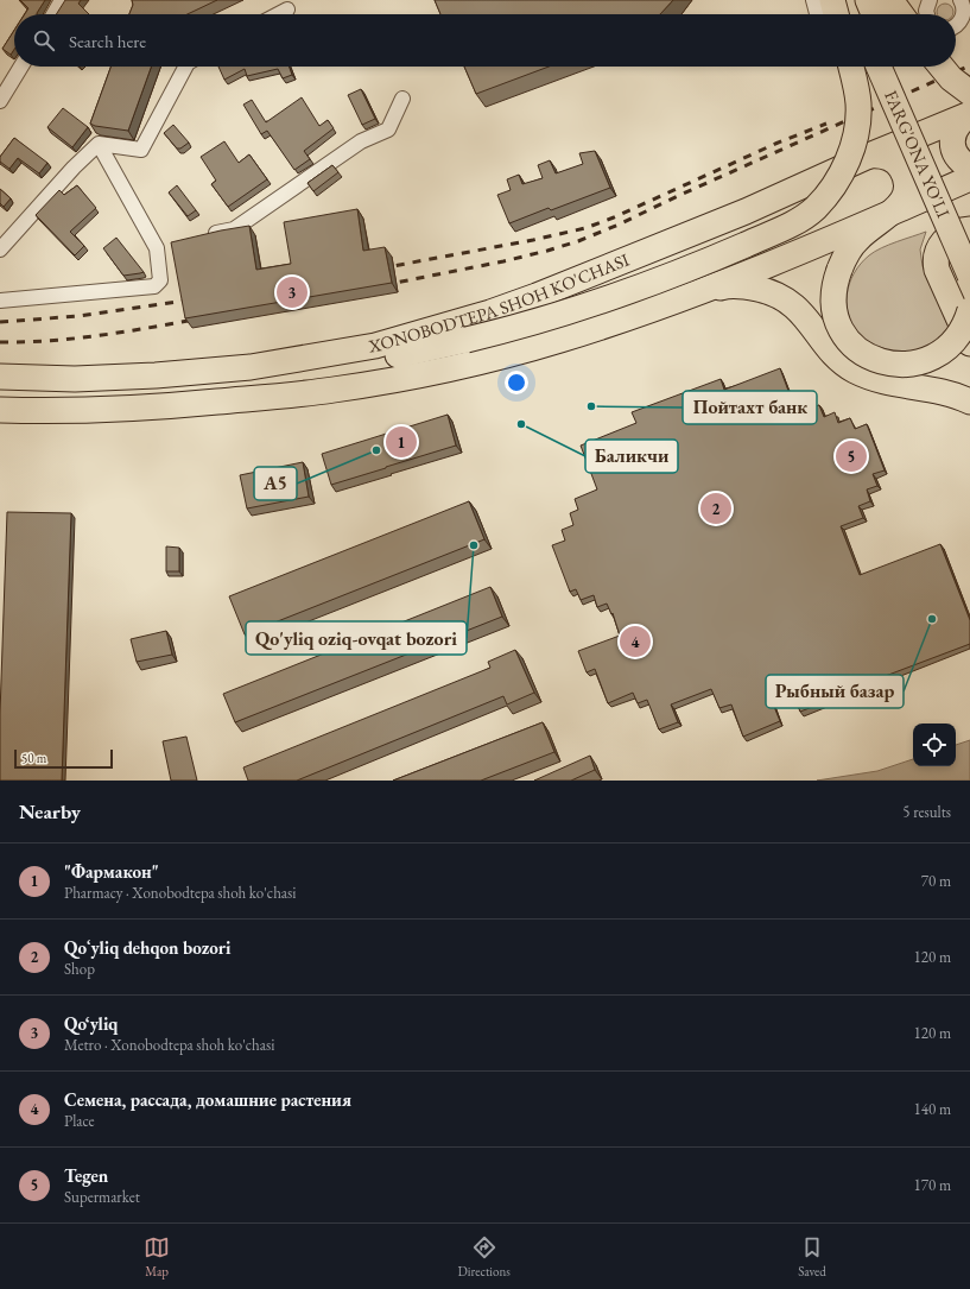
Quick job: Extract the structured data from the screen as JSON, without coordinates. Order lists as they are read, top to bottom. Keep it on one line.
{"streets":{"highway":["FARG'ONA YO'LI","XONOBODTEPA SHOH KO'CHASI"]},"places":["Пойтахт банк","Баликчи","А5","Qo'yliq oziq-ovqat bozori","Рыбный базар"],"scale_bar":"50 m","page":{"search":"Search here","pins":["3","1","5","2","4"],"scale":"50 m","heading":["Nearby","5 results"],"list":[{"mark":"1","name":"\"Фармакон\"","note":"Pharmacy · Xonobodtepa shoh ko'chasi","value":"70 m"},{"mark":"2","name":"Qoʻyliq dehqon bozori","note":"Shop","value":"120 m"},{"mark":"3","name":"Qo‘yliq","note":"Metro · Xonobodtepa shoh ko'chasi","value":"120 m"},{"mark":"4","name":"Семена, рассада, домашние растения","note":"Place","value":"140 m"},{"mark":"5","name":"Tegen","note":"Supermarket","value":"170 m"}],"nav":["Map","Directions","Saved"]}}
